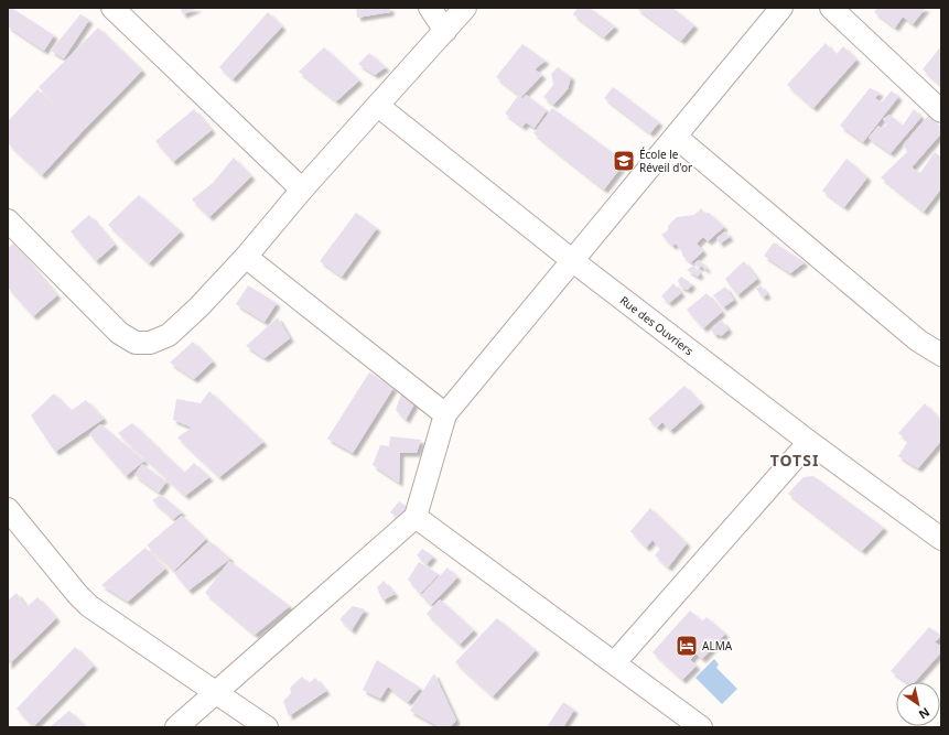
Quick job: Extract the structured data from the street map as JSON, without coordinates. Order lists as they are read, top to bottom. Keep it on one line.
{"streets":{"street":["Rue des Ouvriers"]},"districts":["TOTSI"],"places":{"school or university":["École le Réveil d'or"],"hotel":["ALMA"]},"north":"bottom right"}
